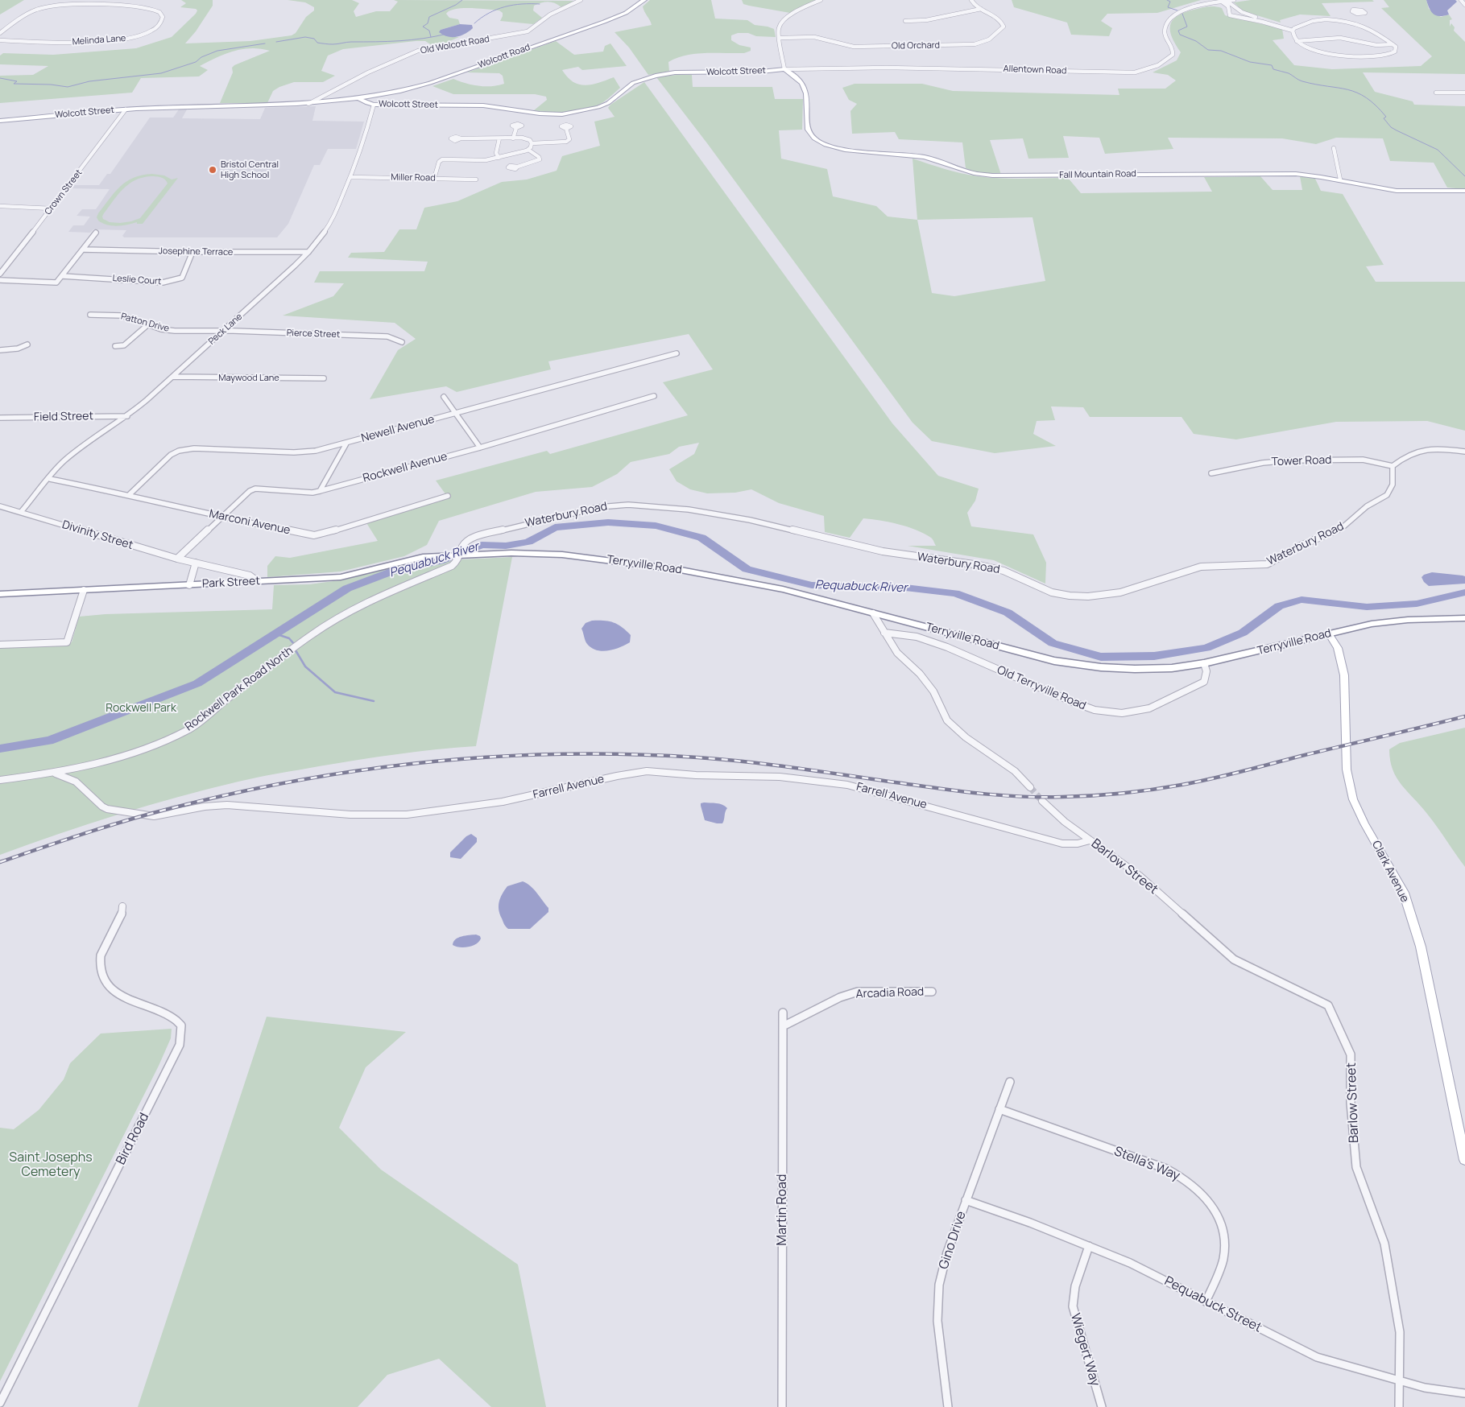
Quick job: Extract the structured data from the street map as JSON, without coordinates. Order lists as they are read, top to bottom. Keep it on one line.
{"streets":{"highway":["Terryville Road","Park Street"],"main road":["Wolcott Road","Wolcott Street","Fall Mountain Road","Clark Avenue"],"street":["Melinda Lane","Old Wolcott Road","Old Orchard","Allentown Road","Miller Road","Crown Street","Josephine Terrace","Leslie Court","Patton Drive","Peck Lane","Pierce Street","Maywood Lane","Field Street","Newell Avenue","Tower Road","Rockwell Avenue","Waterbury Road","Marconi Avenue","Divinity Street","Old Terryville Road","Rockwell Park Road North","Farrell Avenue","Barlow Street","Arcadia Road","Bird Road","Stella's Way","Martin Road","Gino Drive","Pequabuck Street","Wiegert Way"]},"crossings":[["Old Wolcott Road","Wolcott Street"],["Wolcott Road","Wolcott Street"],["Allentown Road","Wolcott Street"],["Allentown Road","Fall Mountain Road"],["Wolcott Street","Fall Mountain Road"],["Wolcott Street","Crown Street"],["Wolcott Street","Peck Lane"],["Miller Road","Peck Lane"],["Josephine Terrace","Leslie Court"],["Josephine Terrace","Peck Lane"],["Patton Drive","Peck Lane"],["Patton Drive","Pierce Street"],["Peck Lane","Pierce Street"],["Peck Lane","Maywood Lane"],["Peck Lane","Field Street"],["Peck Lane","Marconi Avenue"],["Peck Lane","Divinity Street"],["Newell Avenue","Marconi Avenue"],["Tower Road","Waterbury Road"],["Rockwell Avenue","Marconi Avenue"],["Rockwell Avenue","Divinity Street"],["Waterbury Road","Terryville Road"],["Waterbury Road","Park Street"],["Waterbury Road","Rockwell Park Road North"],["Divinity Street","Park Street"],["Terryville Road","Park Street"],["Terryville Road","Old Terryville Road"],["Terryville Road","Rockwell Park Road North"],["Terryville Road","Clark Avenue"],["Park Street","Rockwell Park Road North"],["Rockwell Park Road North","Farrell Avenue"],["Farrell Avenue","Barlow Street"],["Barlow Street","Pequabuck Street"],["Arcadia Road","Martin Road"],["Stella's Way","Gino Drive"],["Stella's Way","Pequabuck Street"],["Gino Drive","Pequabuck Street"],["Pequabuck Street","Wiegert Way"]],"water":["Pequabuck River"],"parks":["Rockwell Park","Saint Josephs Cemetery"],"places":["Bristol Central High School"]}
